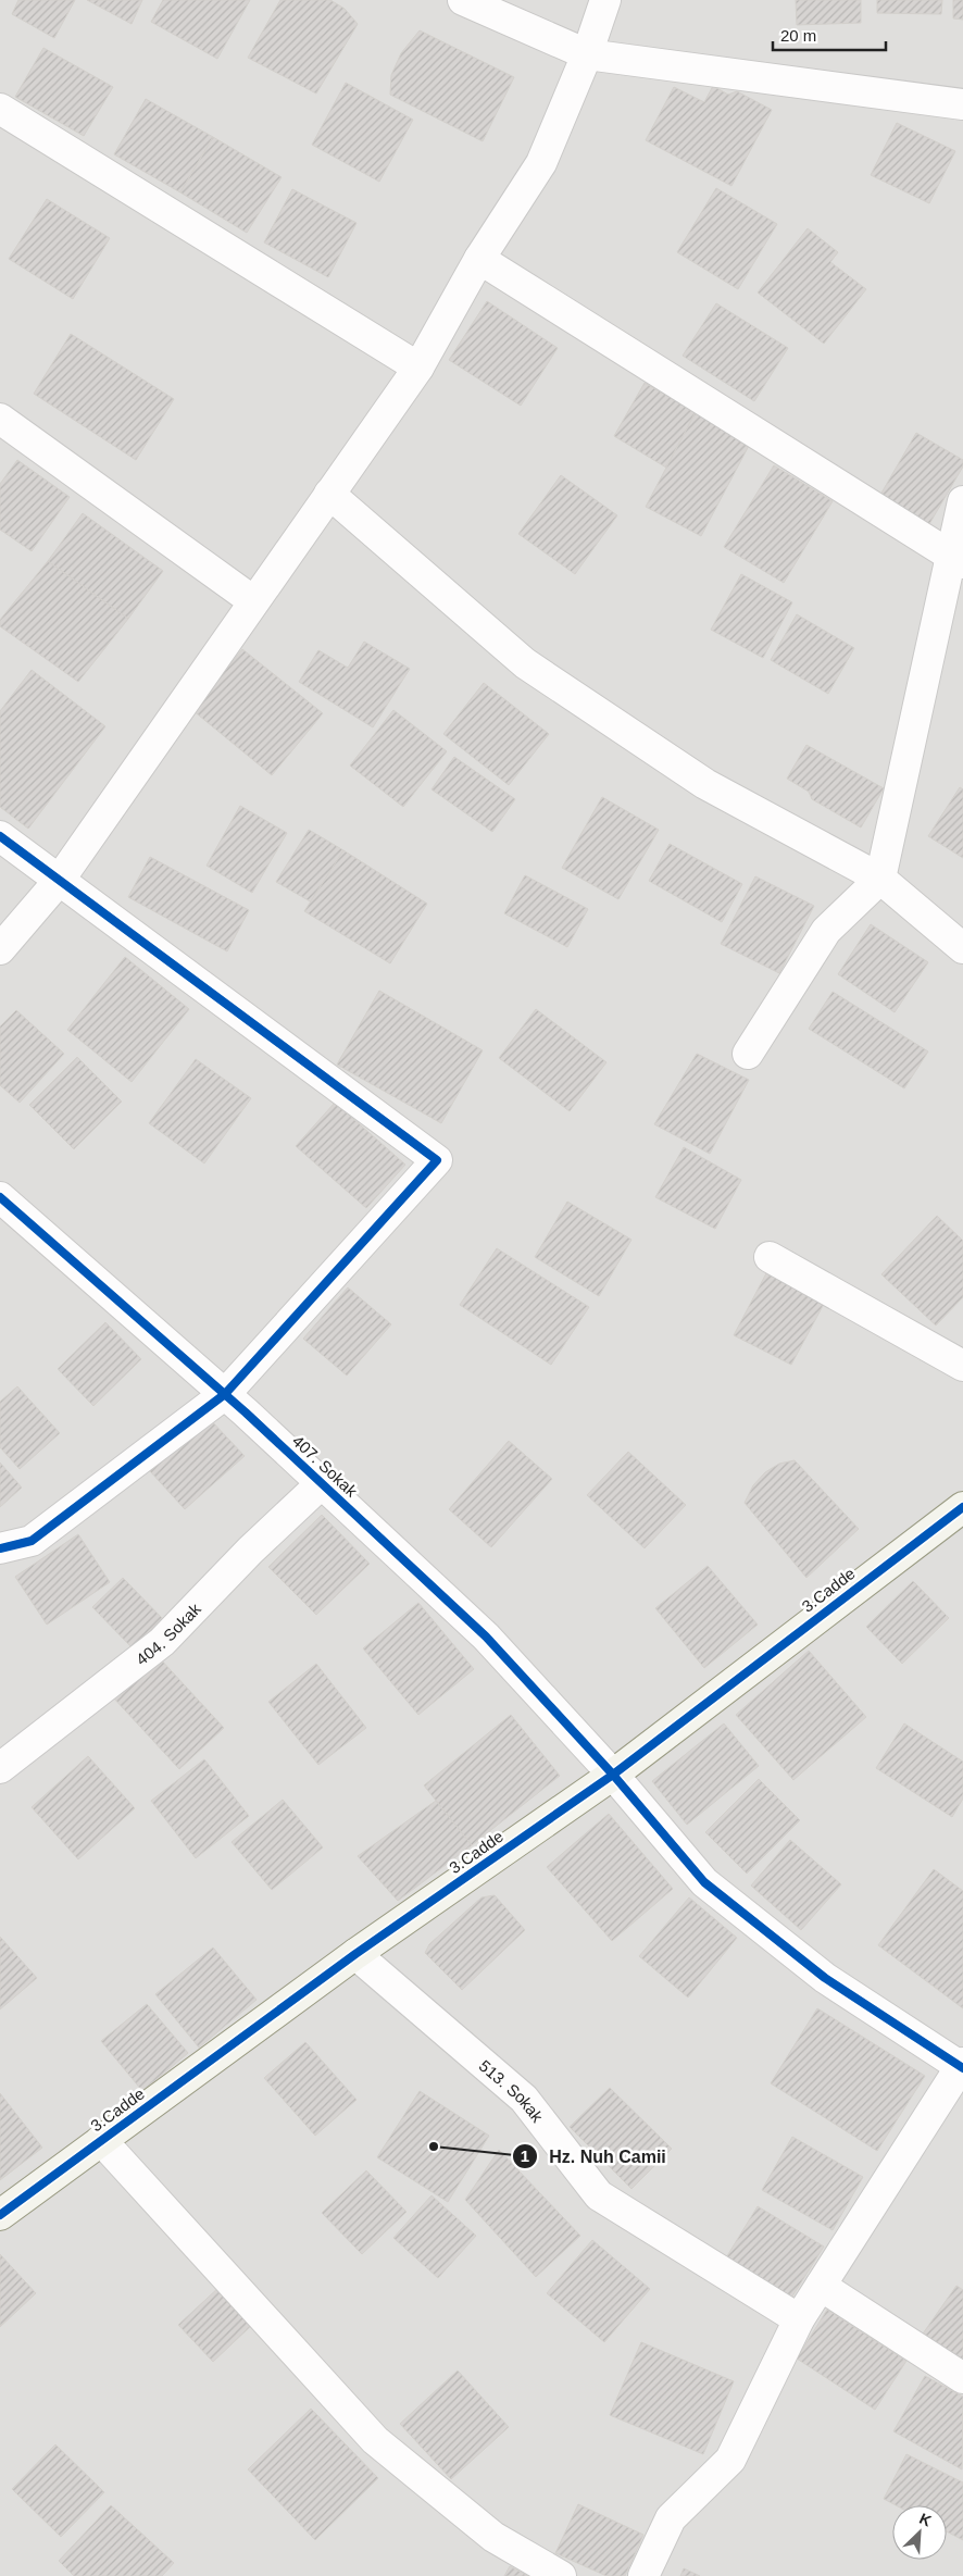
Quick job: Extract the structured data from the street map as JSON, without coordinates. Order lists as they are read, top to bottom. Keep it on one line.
{"streets":{"street":["407. Sokak","3.Cadde","404. Sokak","513. Sokak"]},"crossings":[["407. Sokak","3.Cadde"],["407. Sokak","404. Sokak"],["3.Cadde","513. Sokak"]],"places":["Hz. Nuh Camii"],"scale_bar":"20 m","north":"top right"}
